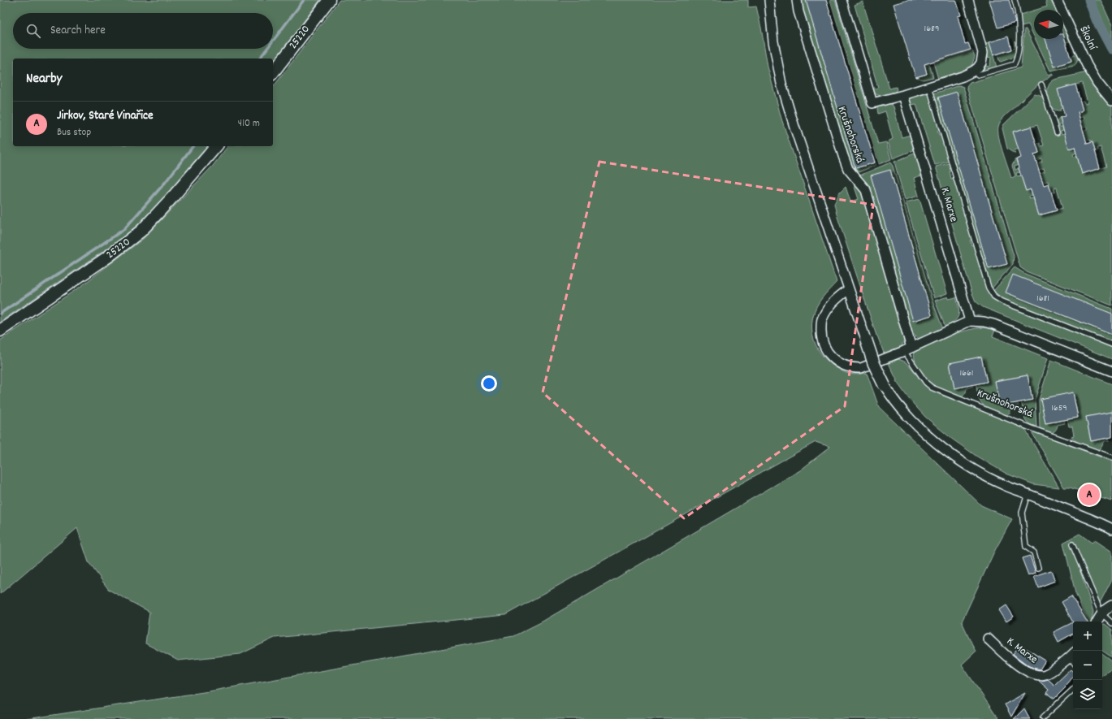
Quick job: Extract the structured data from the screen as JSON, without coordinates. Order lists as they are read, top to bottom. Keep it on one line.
{"streets":{"street":["25220","Školní","Krušnohorská","K. Marxe"]},"house_numbers":["1689","1681","1661","1659"],"north":"left","page":{"search":"Search here","heading":"Nearby","list":[{"mark":"A","name":"Jirkov, Staré Vinařice","note":"Bus stop","value":"410 m"}],"pins":"A","map_buttons":["+","−"]}}
